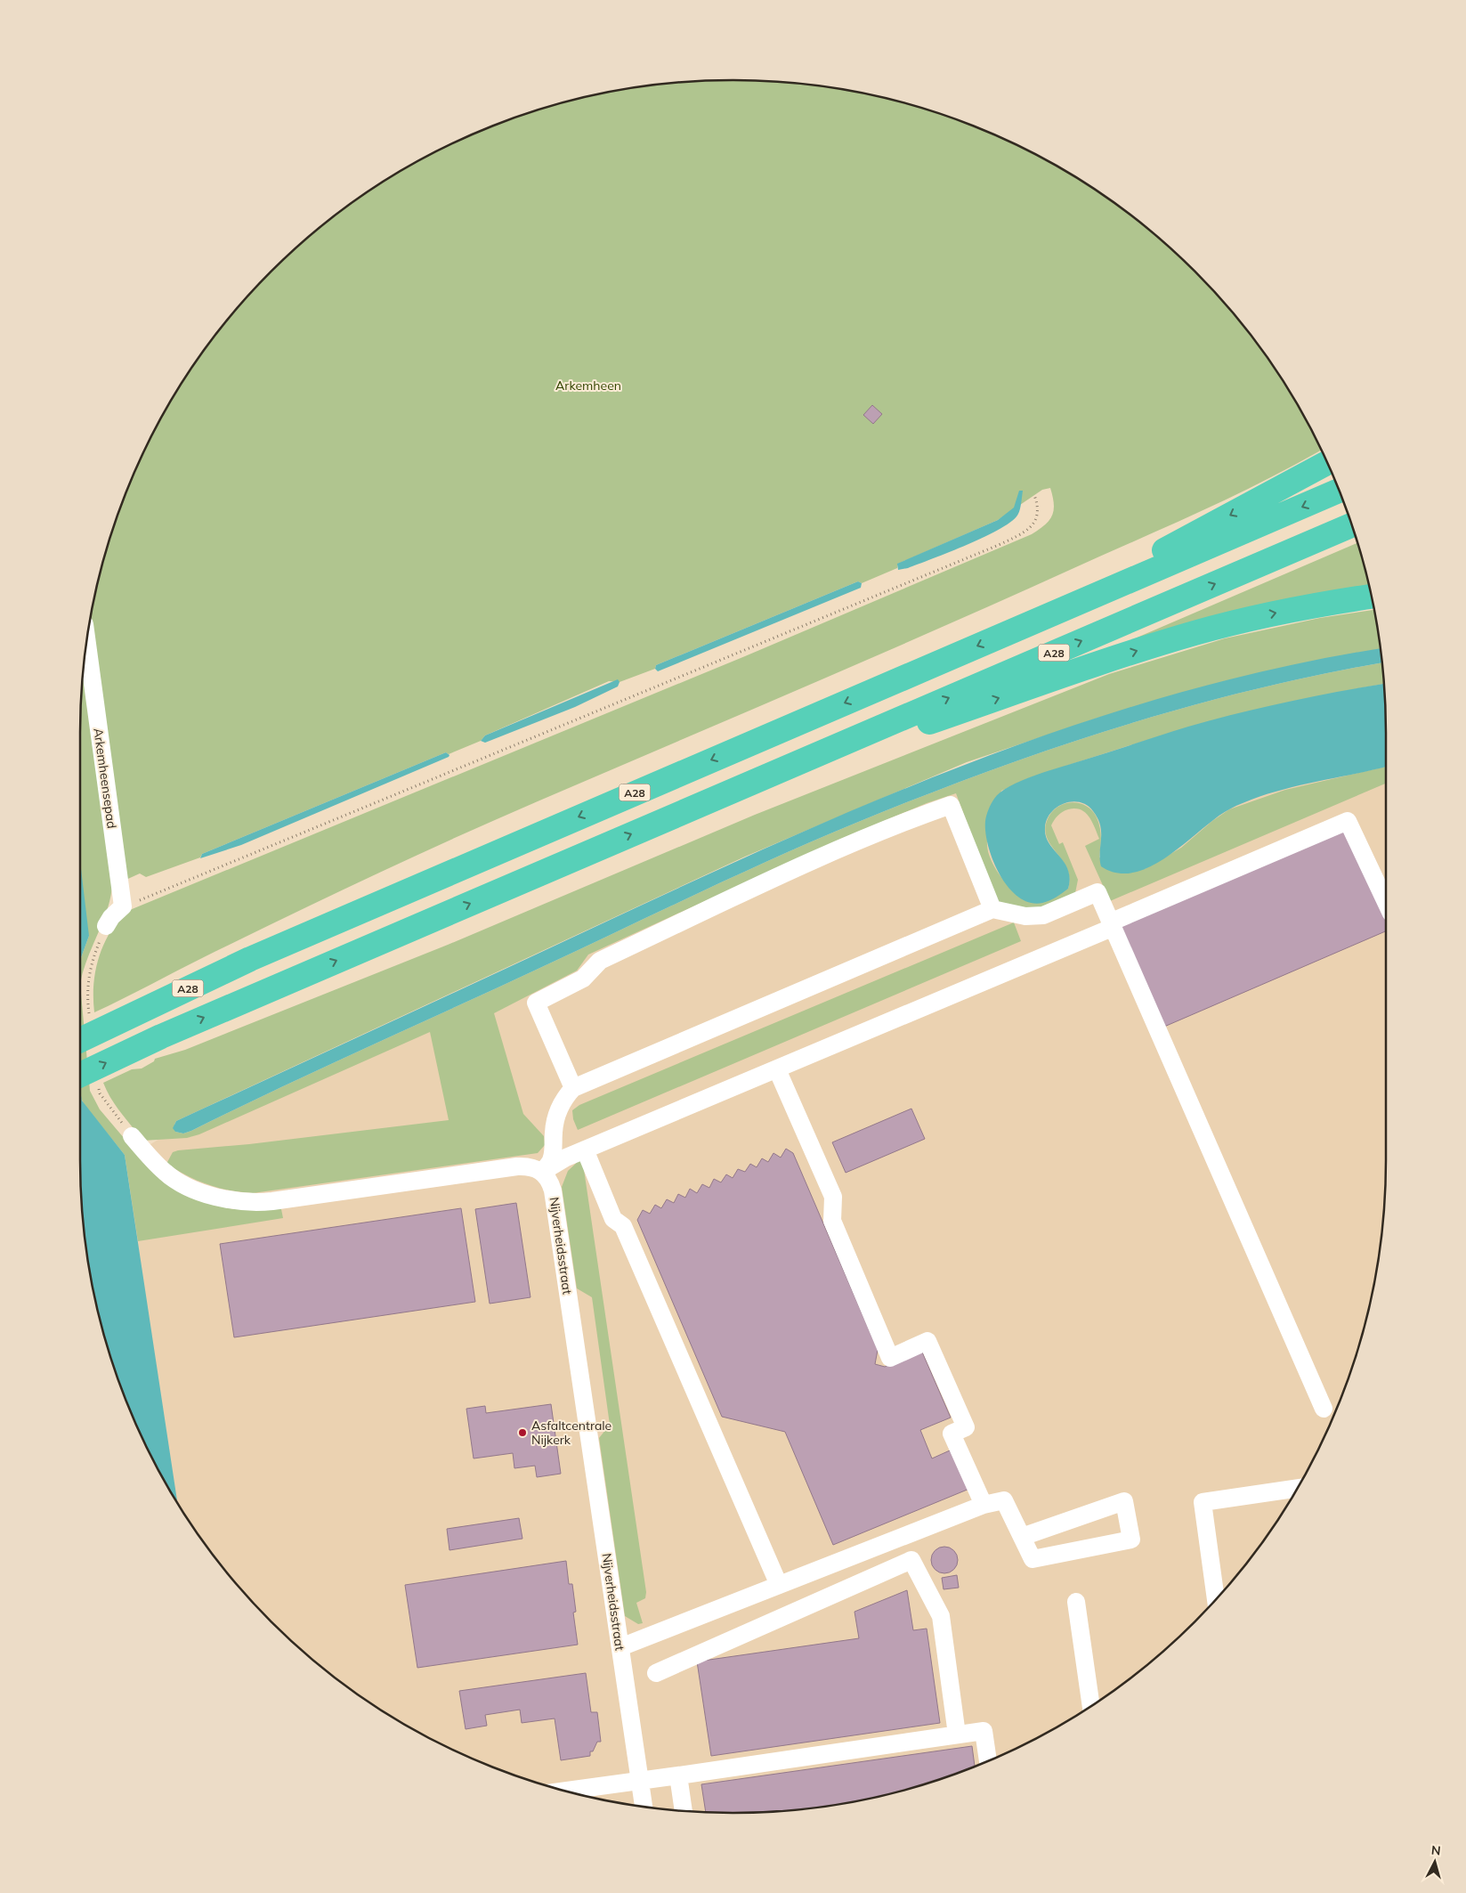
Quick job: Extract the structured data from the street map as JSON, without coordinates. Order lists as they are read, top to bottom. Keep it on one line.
{"streets":{"highway":["A28"],"street":["Arkemheensepad","Nijverheidsstraat"]},"parks":["Arkemheen"],"places":["Asfaltcentrale Nijkerk"],"north":"top"}
